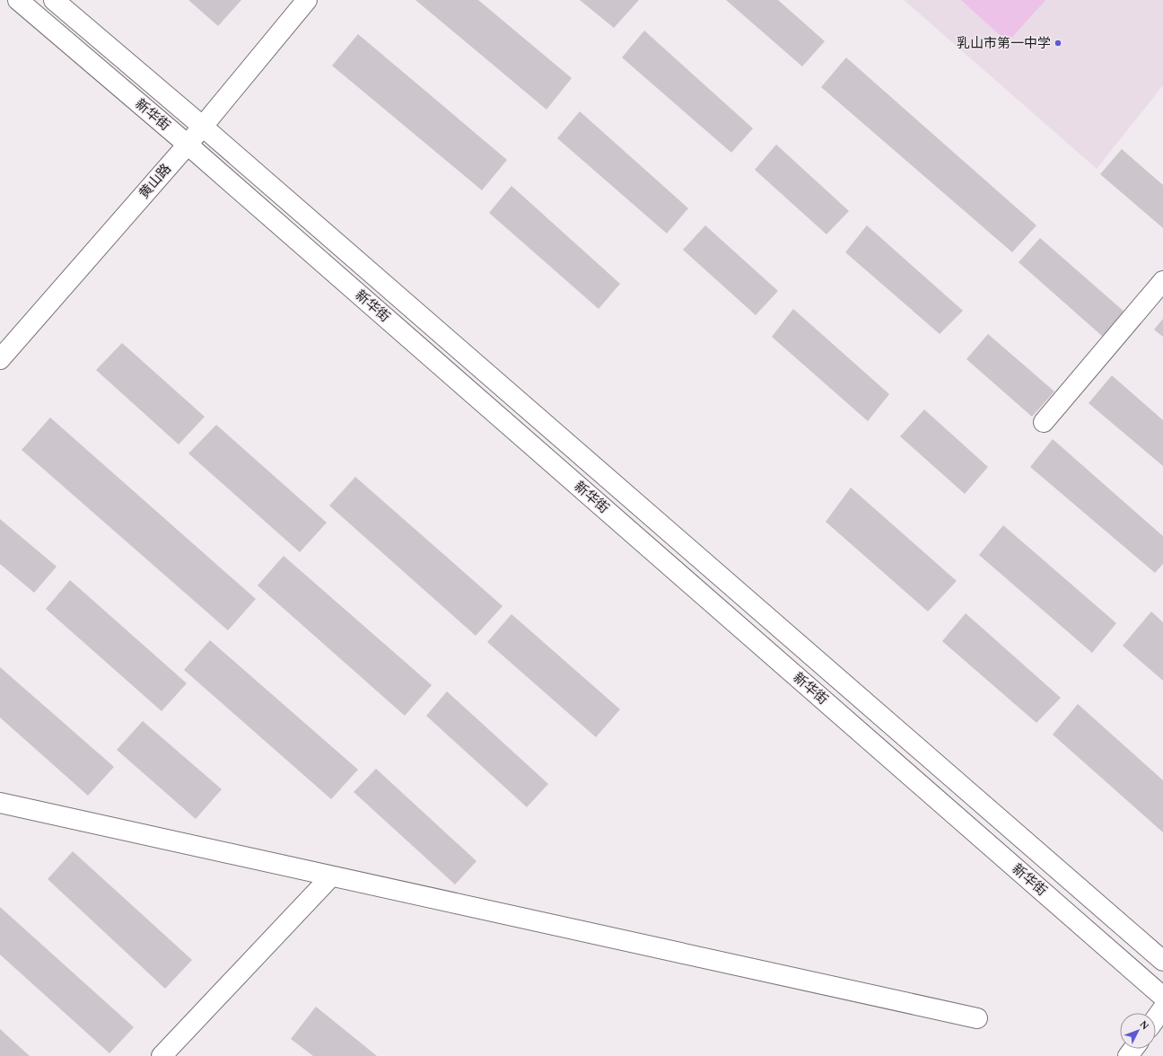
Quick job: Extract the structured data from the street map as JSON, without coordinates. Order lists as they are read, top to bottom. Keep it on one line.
{"streets":{"street":["新华街","黄山路"]},"crossings":[["新华街","黄山路"]],"places":["乳山市第一中学"],"north":"top right"}
